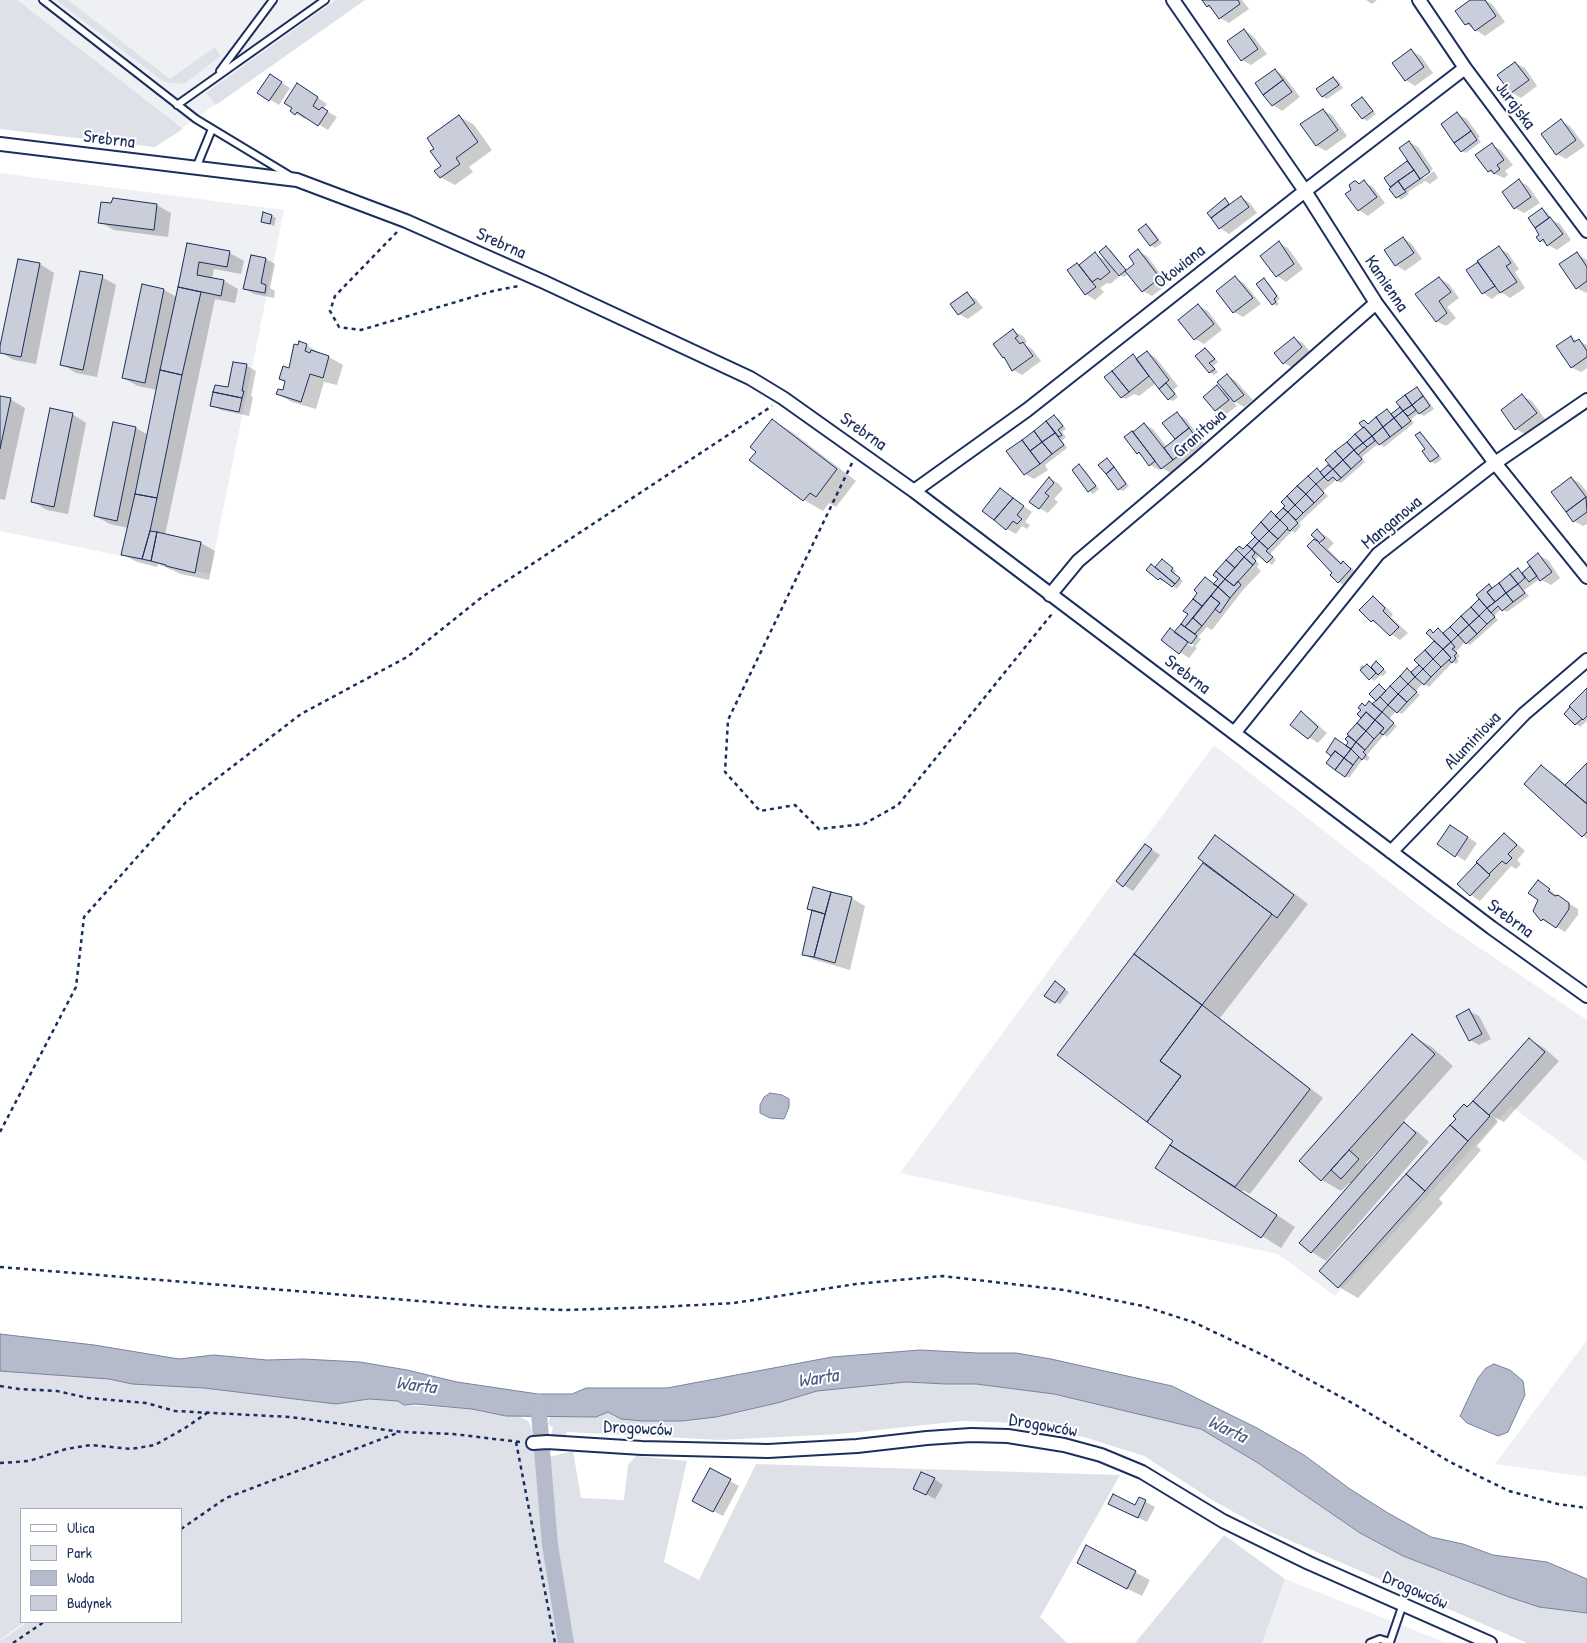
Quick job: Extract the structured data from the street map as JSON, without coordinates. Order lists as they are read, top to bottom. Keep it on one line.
{"streets":{"street":["Jurajska","Srebrna","Ołowiana","Kamienna","Granitowa","Manganowa","Aluminiowa","Drogowców"]},"crossings":[["Jurajska","Ołowiana"],["Srebrna","Ołowiana"],["Srebrna","Granitowa"],["Srebrna","Manganowa"],["Srebrna","Aluminiowa"],["Ołowiana","Kamienna"],["Kamienna","Granitowa"],["Kamienna","Manganowa"]],"water":["Warta"],"legend":["Ulica","Park","Woda","Budynek"]}
